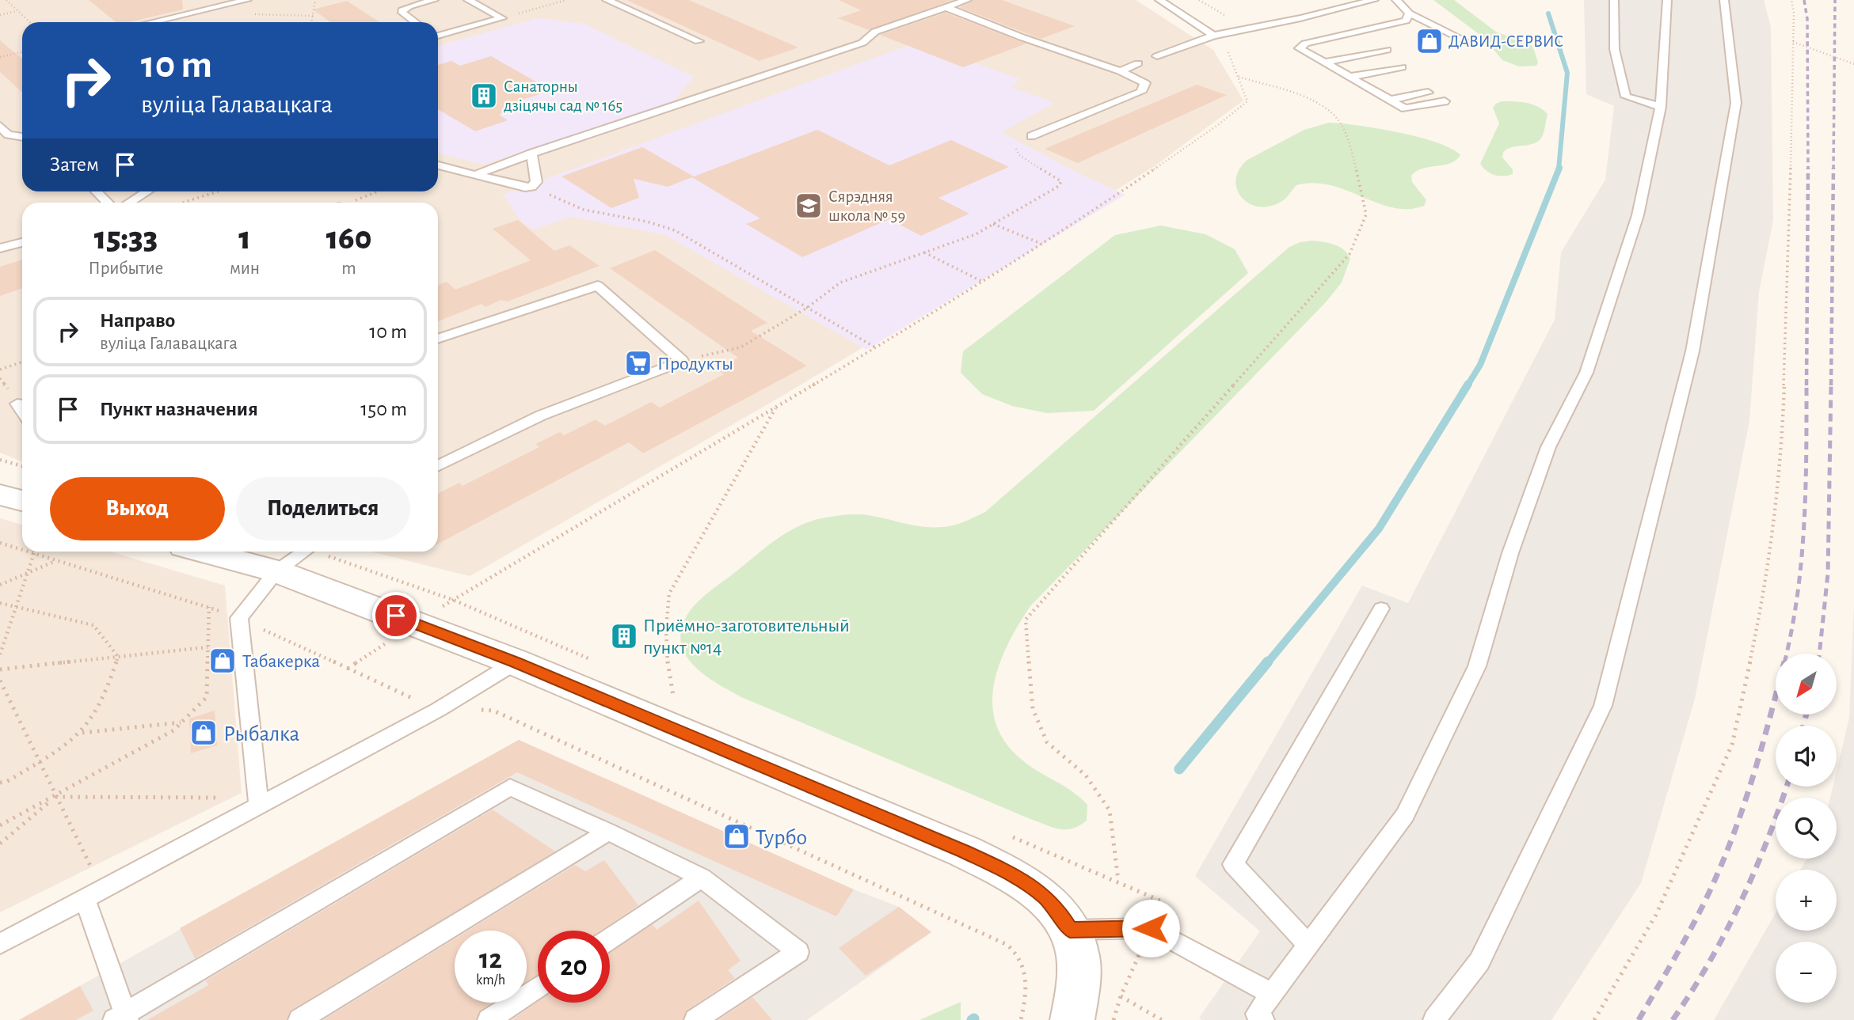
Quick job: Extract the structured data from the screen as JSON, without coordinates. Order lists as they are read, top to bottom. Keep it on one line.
{"places":{"shop":["ДАВИД-СЕРВИС","Табакерка","Рыбалка","Турбо"],"building":["Санаторны дзіцячы сад № 165","Приёмно-заготовительный пункт №14"],"school or university":["Сярэдняя школа № 59"],"supermarket":["Продукты"]},"north":"bottom left","page":{"turn":["10 m","вуліца Галавацкага"],"then":"Затем","eta":["15:33","Прибытие","1","мин","160","m"],"list":[{"name":"Направо","note":"вуліца Галавацкага","value":"10 m"},{"name":"Пункт назначения","value":"150 m"}],"buttons":["Выход","Поделиться"],"map_buttons":["+","−"],"speed":"12 km/h","limit":"20"}}
